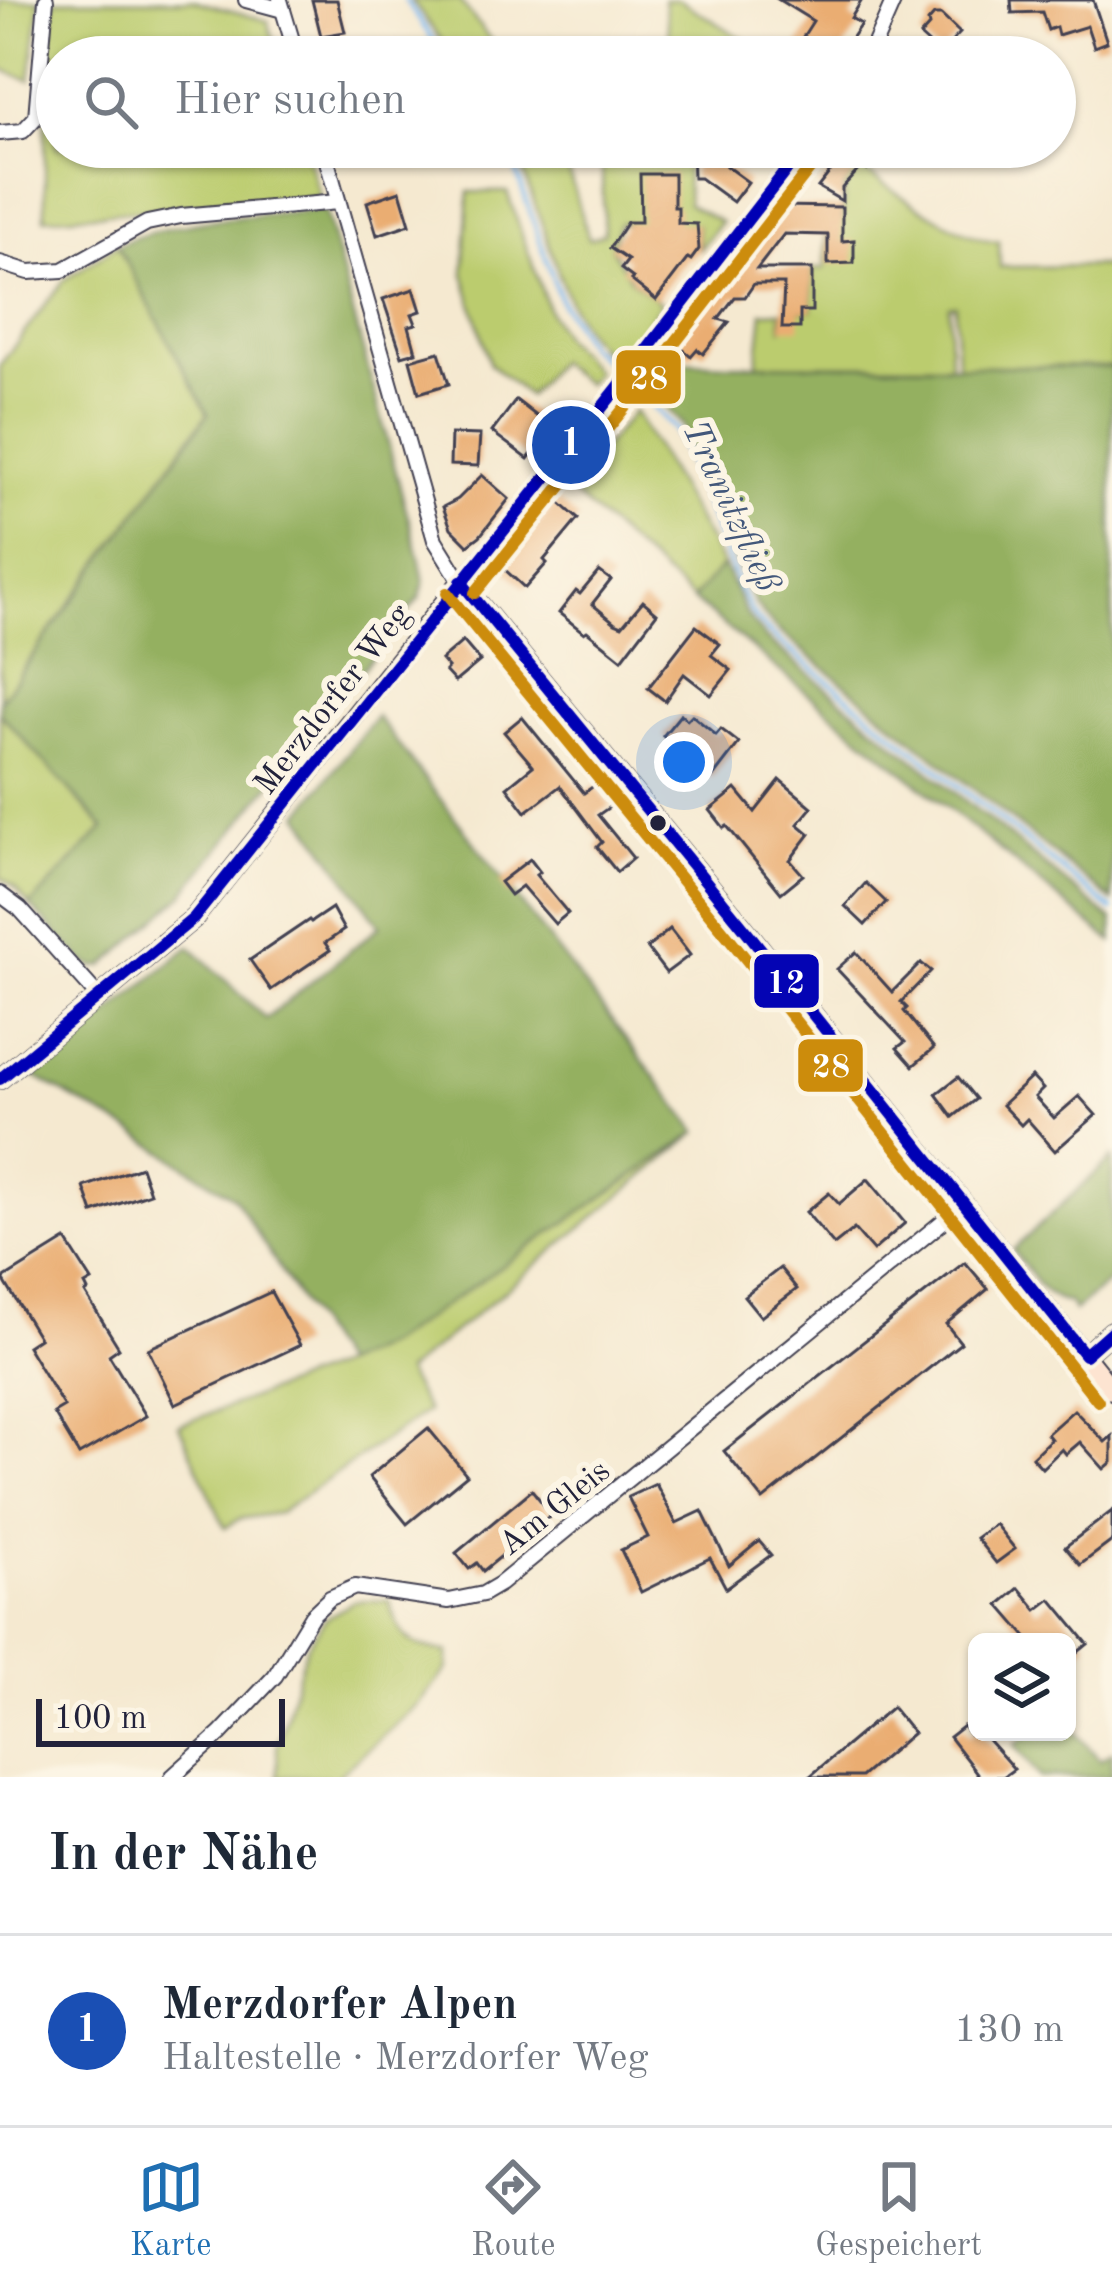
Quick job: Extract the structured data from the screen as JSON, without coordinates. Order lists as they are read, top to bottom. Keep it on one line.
{"streets":{"street":["Merzdorfer Weg","Am Gleis"]},"water":["Tranitzfließ"],"lines":["transit line 12","transit line 28"],"scale_bar":"100 m","page":{"search":"Hier suchen","pins":"1","scale":"100 m","heading":"In der Nähe","list":[{"mark":"1","name":"Merzdorfer Alpen","note":"Haltestelle · Merzdorfer Weg","value":"130 m"}],"nav":["Karte","Route","Gespeichert"]}}
